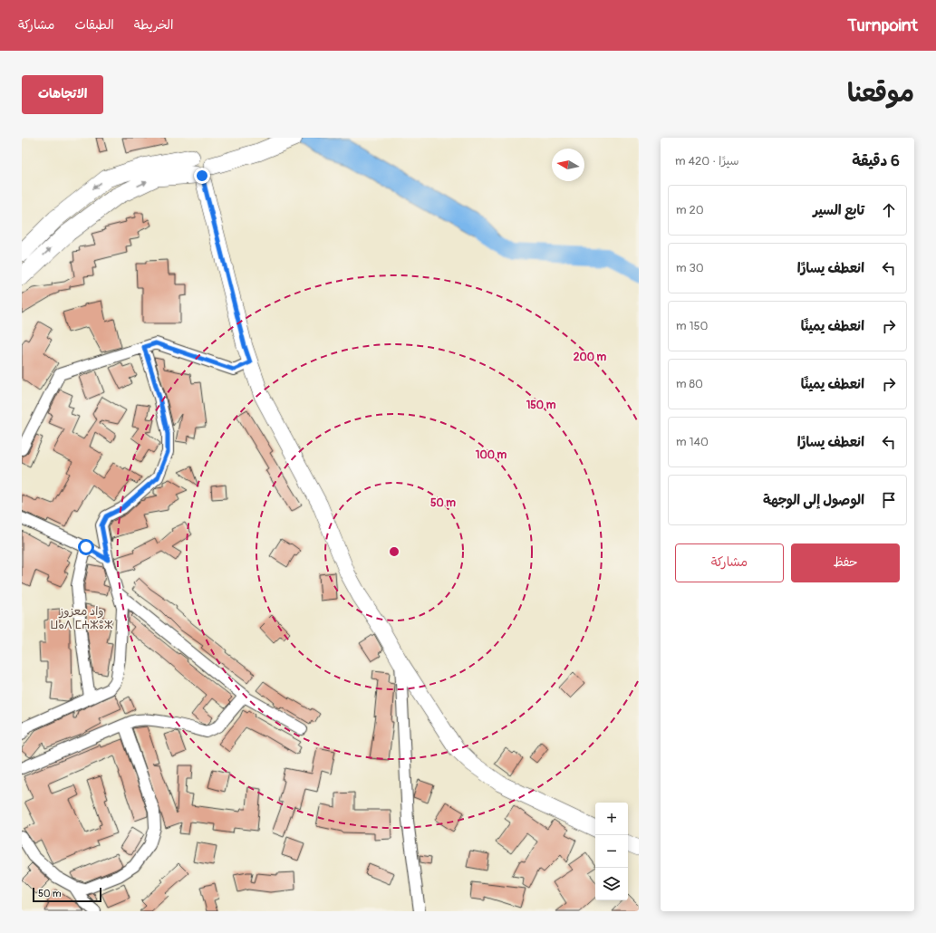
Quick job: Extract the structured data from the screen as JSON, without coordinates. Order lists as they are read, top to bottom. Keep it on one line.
{"districts":["واد معزوز ⵡⴰⴷ ⵎⵄⵣⵓⵣ"],"scale_bar":"50 m","north":"left","page":{"header":"Turnpoint","nav":["الخريطة","الطبقات","مشاركة"],"title":"موقعنا","buttons":["الاتجاهات",["حفظ","مشاركة"]],"heading":["6 دقيقة","سيرًا · 420 m"],"list":[["تابع السير","20 m"],["انعطف يسارًا","30 m"],["انعطف يمينًا","150 m"],["انعطف يمينًا","80 m"],["انعطف يسارًا","140 m"],"الوصول إلى الوجهة"],"map_buttons":["+","−"],"scale":"50 m"},"rings":["200 m","150 m","100 m","50 m"]}
